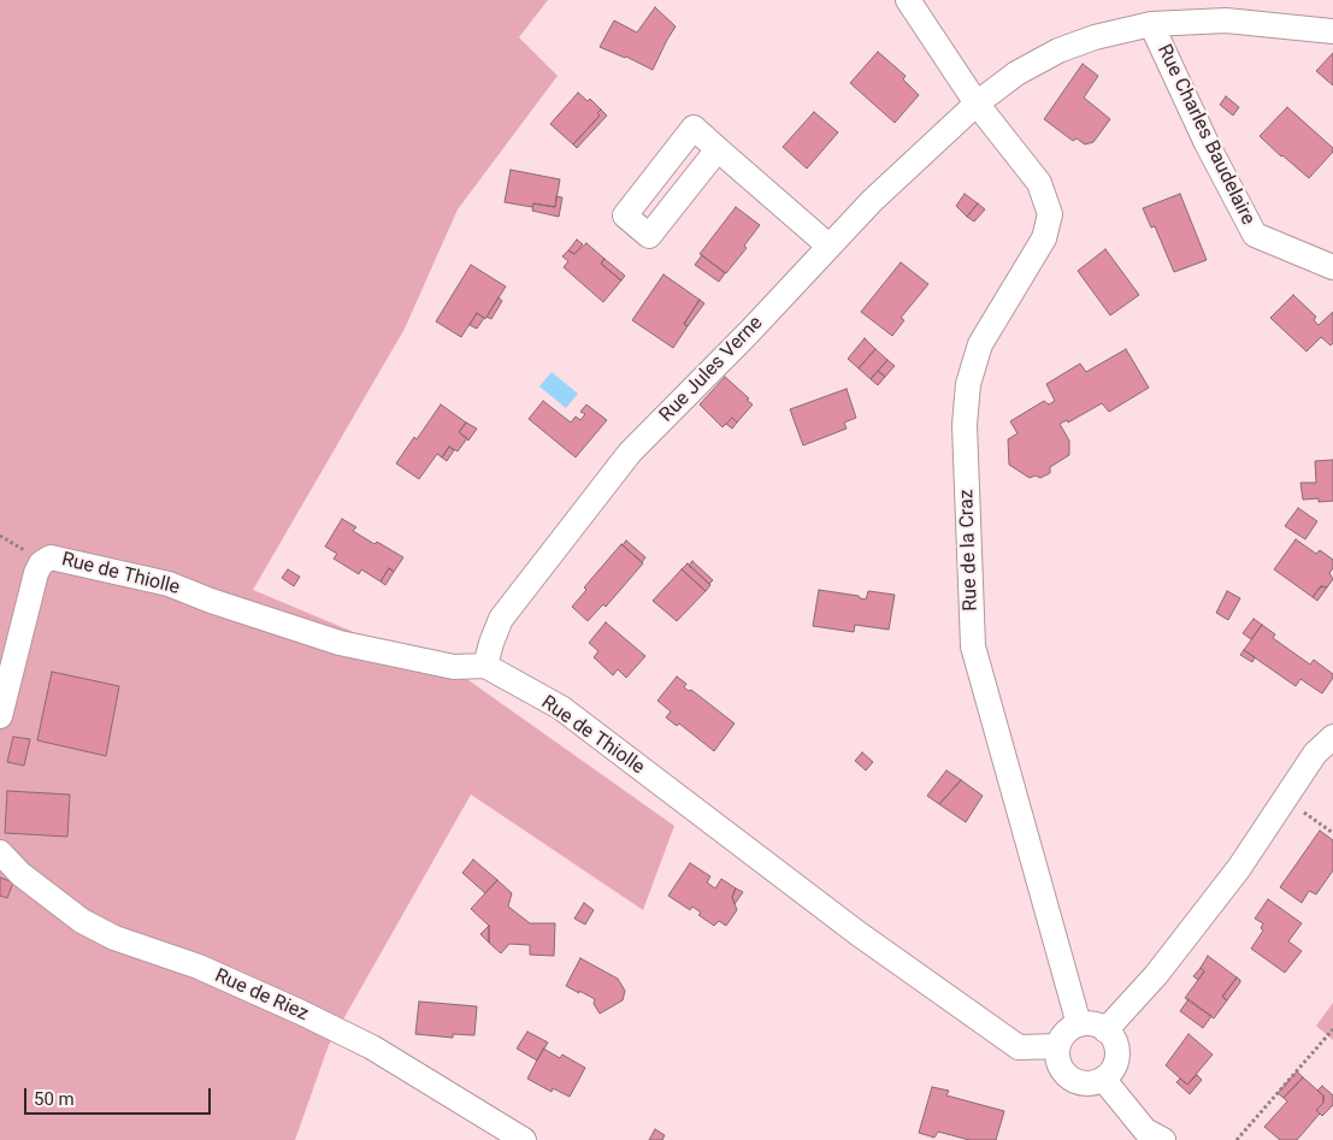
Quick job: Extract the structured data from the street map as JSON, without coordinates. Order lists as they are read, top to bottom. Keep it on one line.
{"streets":{"street":["Rue Charles Baudelaire","Rue Jules Verne","Rue de la Craz","Rue de Thiolle","Rue de Riez"]},"crossings":[["Rue Charles Baudelaire","Rue Jules Verne"],["Rue Jules Verne","Rue de la Craz"],["Rue Jules Verne","Rue de Thiolle"],["Rue de la Craz","Rue de Thiolle"]],"scale_bar":"50 m"}
